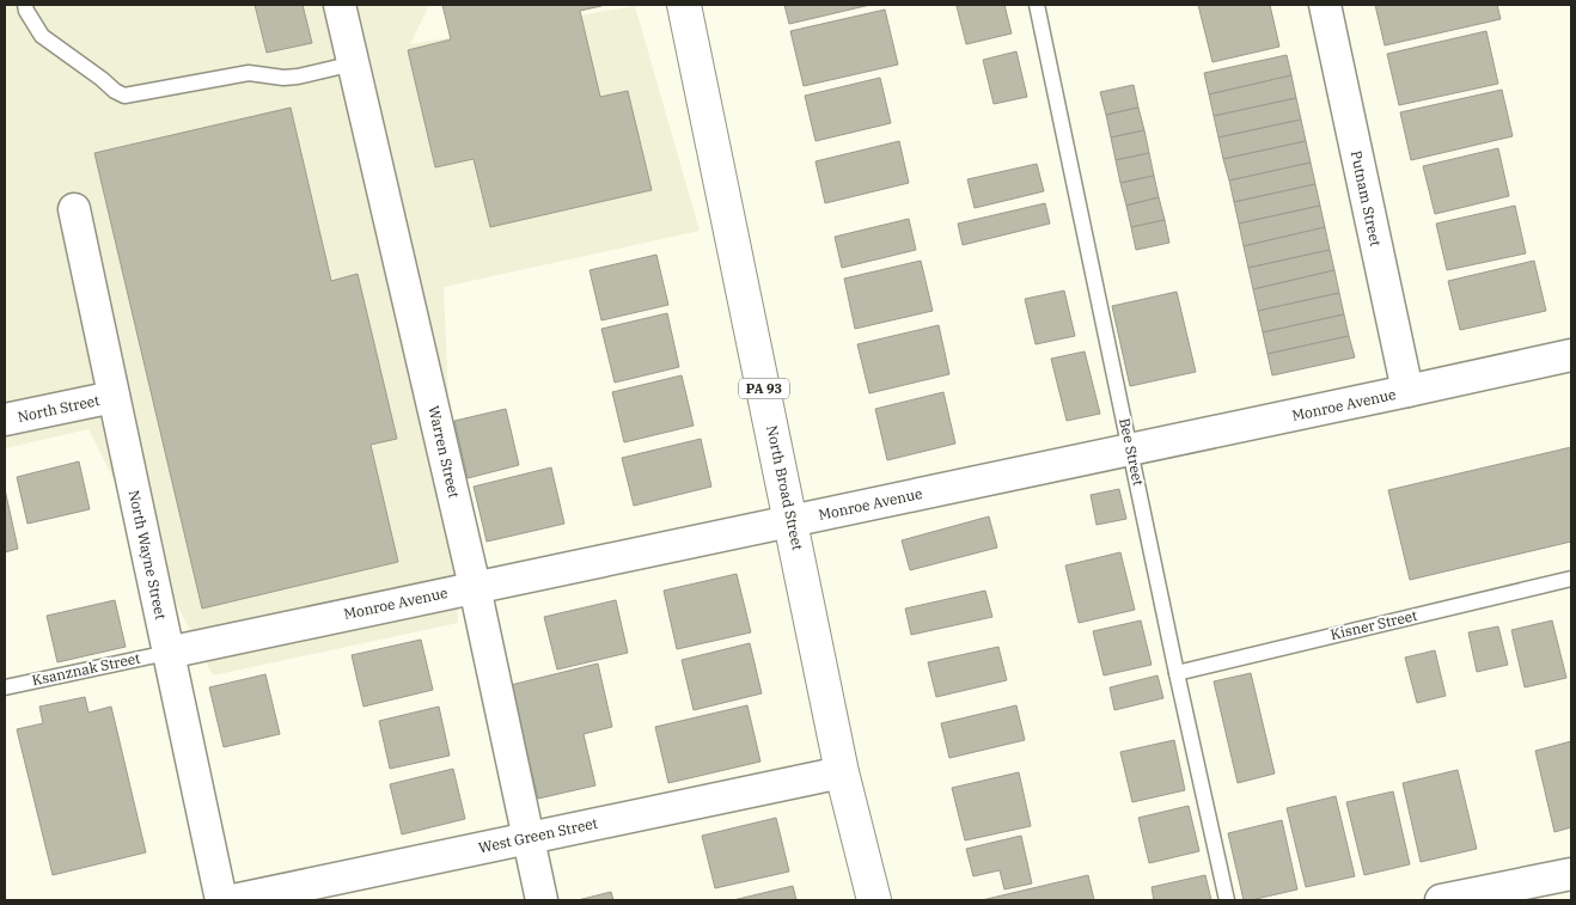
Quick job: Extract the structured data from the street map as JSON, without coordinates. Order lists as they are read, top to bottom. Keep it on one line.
{"streets":{"highway":["PA 93","North Broad Street"],"street":["Putnam Street","Monroe Avenue","North Street","Warren Street","North Wayne Street","West Green Street"],"lane":["Bee Street","Kisner Street","Ksanznak Street"]},"crossings":[["Putnam Street","Monroe Avenue"],["Monroe Avenue","Warren Street"],["Monroe Avenue","Bee Street"],["Monroe Avenue","North Broad Street"],["Monroe Avenue","North Wayne Street"],["Monroe Avenue","Ksanznak Street"],["North Street","North Wayne Street"],["Warren Street","West Green Street"],["Bee Street","Kisner Street"],["North Broad Street","West Green Street"],["North Wayne Street","Ksanznak Street"]]}
